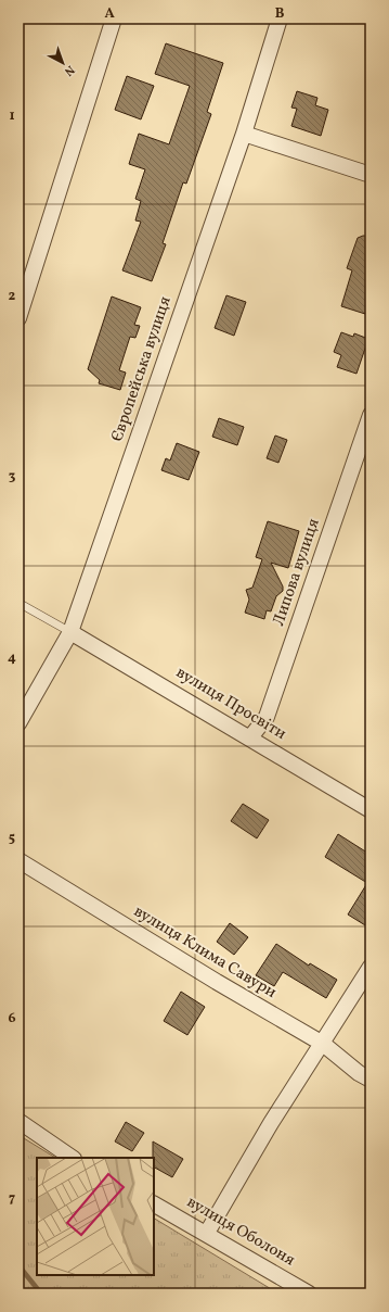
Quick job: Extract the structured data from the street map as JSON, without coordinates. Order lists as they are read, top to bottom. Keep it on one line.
{"streets":{"street":["Європейська вулиця","Липова вулиця","вулиця Просвіти","вулиця Клима Савури","вулиця Оболоня"]},"crossings":[["Європейська вулиця","вулиця Просвіти"],["Липова вулиця","вулиця Просвіти"]],"north":"bottom right","grid":{"columns":["A","B"],"rows":["1","2","3","4","5","6","7"]}}
